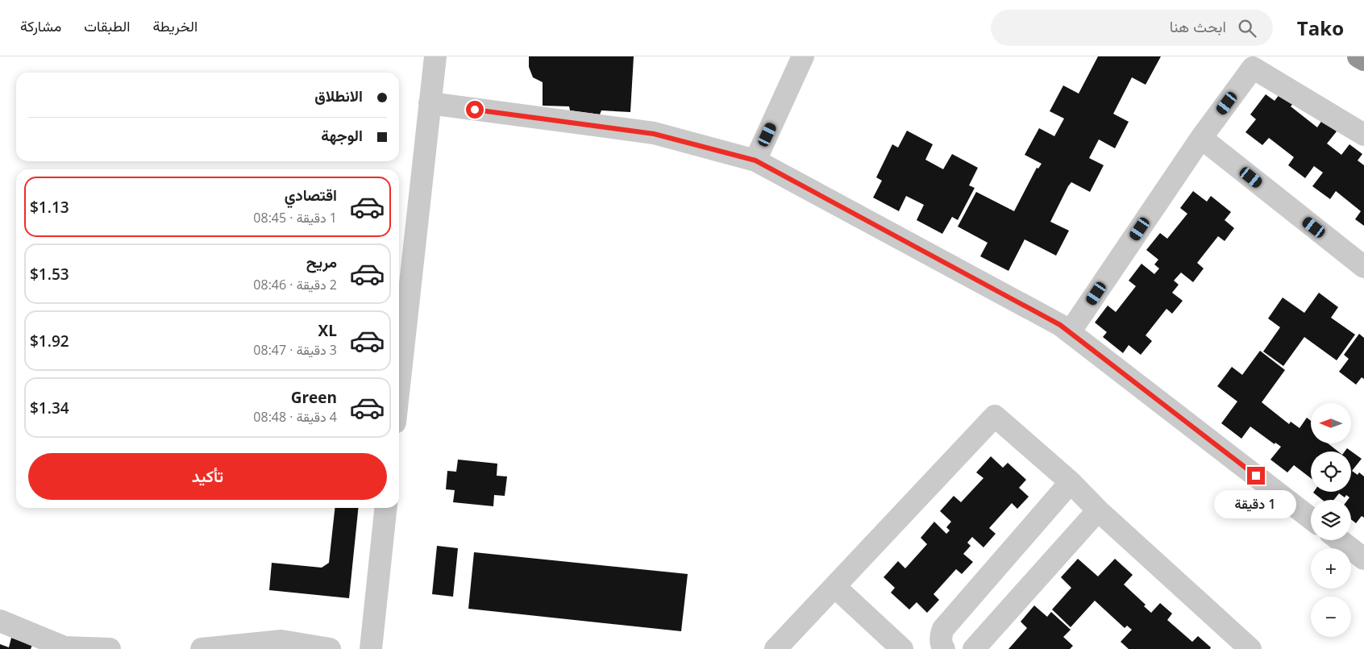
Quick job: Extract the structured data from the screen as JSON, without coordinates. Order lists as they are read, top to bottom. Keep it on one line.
{"north":"left","page":{"header":"Tako","search":"ابحث هنا","nav":["الخريطة","الطبقات","مشاركة"],"banner":["الانطلاق","الوجهة"],"list":[{"name":"اقتصادي","note":"1 دقيقة · 08:45","value":"$1.13"},{"name":"مريح","note":"2 دقيقة · 08:46","value":"$1.53"},{"name":"XL","note":"3 دقيقة · 08:47","value":"$1.92"},{"name":"Green","note":"4 دقيقة · 08:48","value":"$1.34"}],"map_buttons":["+","−"],"buttons":"تأكيد","bubble":"1 دقيقة"}}
